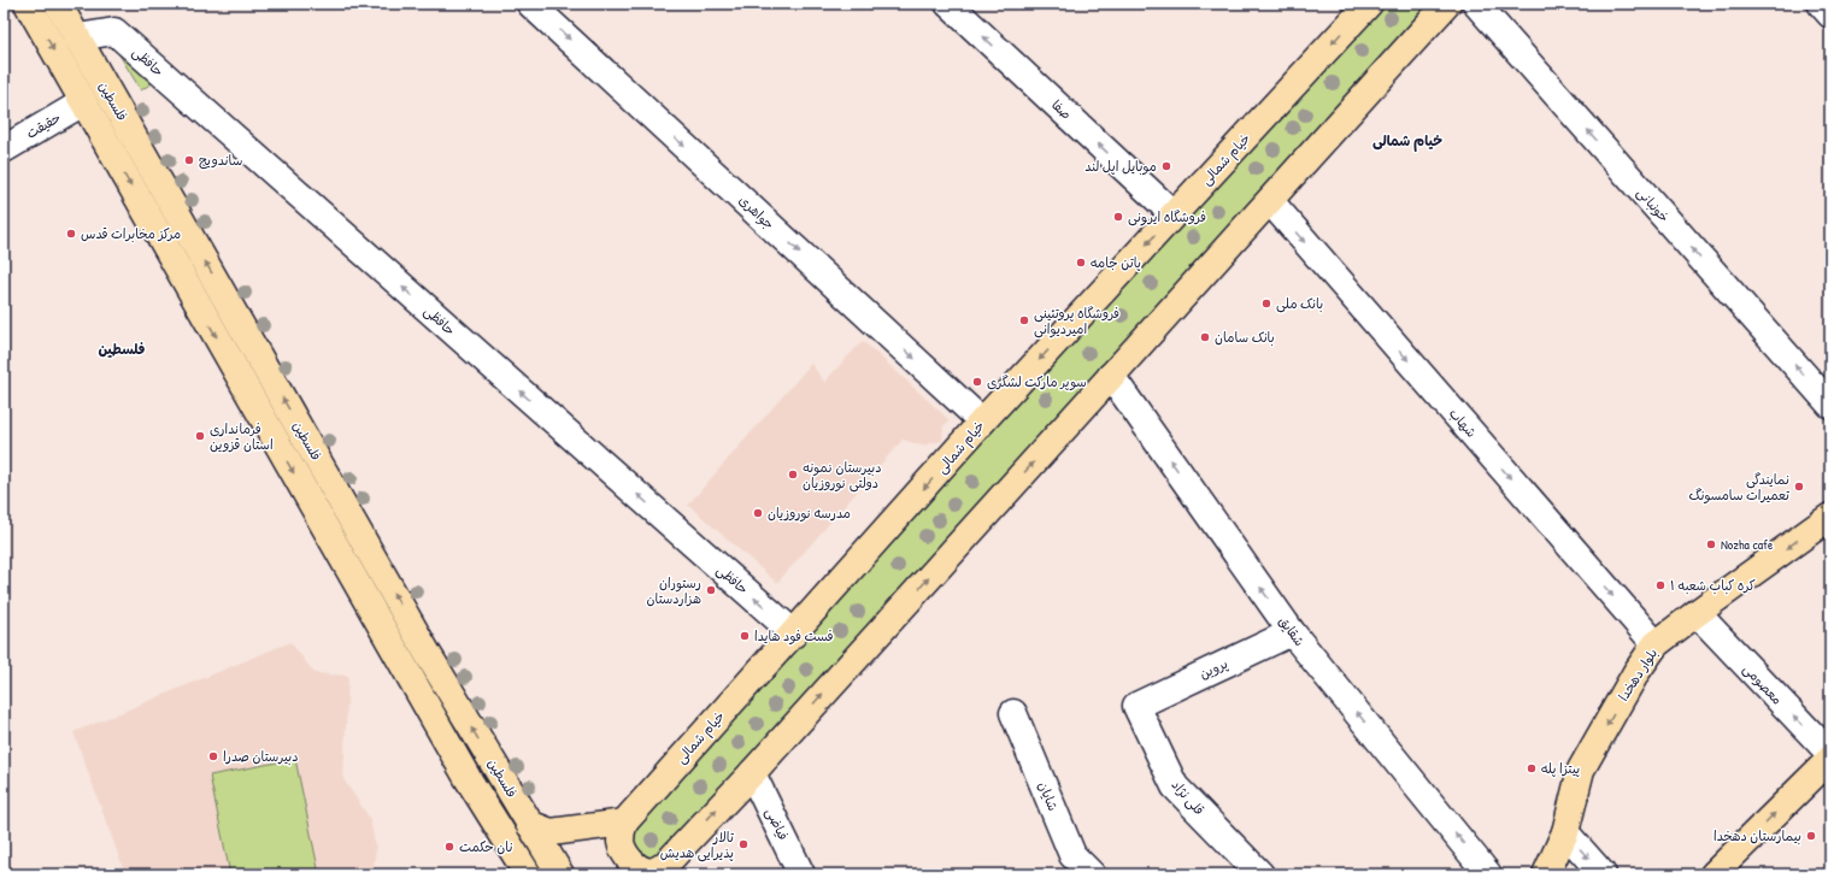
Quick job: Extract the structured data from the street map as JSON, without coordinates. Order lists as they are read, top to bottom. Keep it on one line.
{"streets":{"main road":["فلسطین","خیام شمالی","بلوار دهخدا"],"street":["حافظی","صفا","حقیقت","خونبانی","جواهری","شهاب","شقایق","پروین","معصومی","شایان","قلی نژاد","فیاضی"]},"crossings":[["حافظی","فلسطین"],["حافظی","خیام شمالی"],["فلسطین","حقیقت"],["صفا","خیام شمالی"],["خیام شمالی","جواهری"],["شهاب","بلوار دهخدا"],["شقایق","پروین"],["پروین","قلی نژاد"],["بلوار دهخدا","معصومی"]],"one_way":["حافظی","صفا","خونبانی","جواهری","شهاب","شقایق","معصومی"],"districts":["خیام شمالی","فلسطین"],"places":["ساندویچ","موبایل اپل لند","فروشگاه ایرونی","مرکز مخابرات قدس","پاتن جامه","بانک ملی","فروشگاه پروتئینی امیردیوانی","بانک سامان","سوپر مارکت لشگری","فرمانداری استان قزوین","دبیرستان نمونه دولتی نوروزیان","نمایندگی تعمیرات سامسونگ","مدرسه نوروزیان","Nozha cafe","کره کباب شعبه ۱","رستوران هزاردستان","فست فود هایدا","دبیرستان صدرا","پیتزا پله","بیمارستان دهخدا","تالار پذیرایی هدیش","نان حکمت"]}
